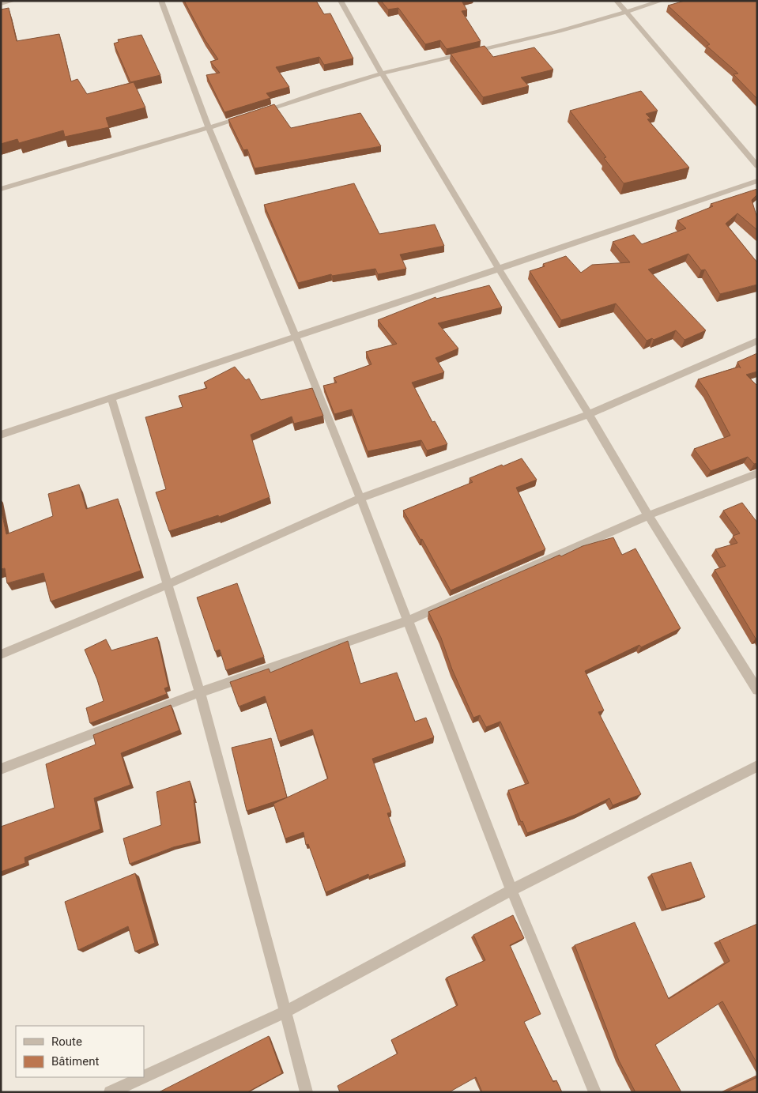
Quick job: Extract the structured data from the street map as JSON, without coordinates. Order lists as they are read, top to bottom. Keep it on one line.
{"legend":["Route","Bâtiment"]}
